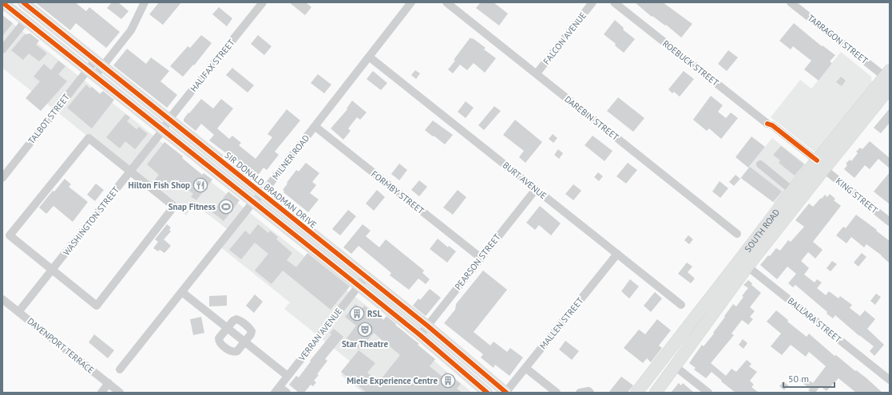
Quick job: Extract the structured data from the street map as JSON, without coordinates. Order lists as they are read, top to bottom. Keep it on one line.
{"streets":{"highway":["SOUTH ROAD"],"main road":["SIR DONALD BRADMAN DRIVE"],"street":["FALCON AVENUE","TARRAGON STREET","ROEBUCK STREET","HALIFAX STREET","DAREBIN STREET","TALBOT STREET","MILNER ROAD","BURT AVENUE","FORMBY STREET","KING STREET","WASHINGTON STREET","PEARSON STREET","BALLARA STREET","MALLEN STREET","VERRAN AVENUE","DAVENPORT TERRACE"]},"crossings":[["FALCON AVENUE","DAREBIN STREET"],["TARRAGON STREET","SOUTH ROAD"],["ROEBUCK STREET","KING STREET"],["ROEBUCK STREET","SOUTH ROAD"],["HALIFAX STREET","SIR DONALD BRADMAN DRIVE"],["HALIFAX STREET","WASHINGTON STREET"],["TALBOT STREET","SIR DONALD BRADMAN DRIVE"],["MILNER ROAD","BURT AVENUE"],["MILNER ROAD","SIR DONALD BRADMAN DRIVE"],["MILNER ROAD","FORMBY STREET"],["BURT AVENUE","PEARSON STREET"],["BURT AVENUE","MALLEN STREET"],["SIR DONALD BRADMAN DRIVE","PEARSON STREET"],["SIR DONALD BRADMAN DRIVE","MALLEN STREET"],["SIR DONALD BRADMAN DRIVE","VERRAN AVENUE"],["FORMBY STREET","PEARSON STREET"],["KING STREET","SOUTH ROAD"],["WASHINGTON STREET","DAVENPORT TERRACE"],["SOUTH ROAD","BALLARA STREET"]],"places":{"restaurant":["Hilton Fish Shop"],"sports":["Snap Fitness"],"building":["RSL","Miele Experience Centre"],"theatre":["Star Theatre"]},"scale_bar":"50 m"}
